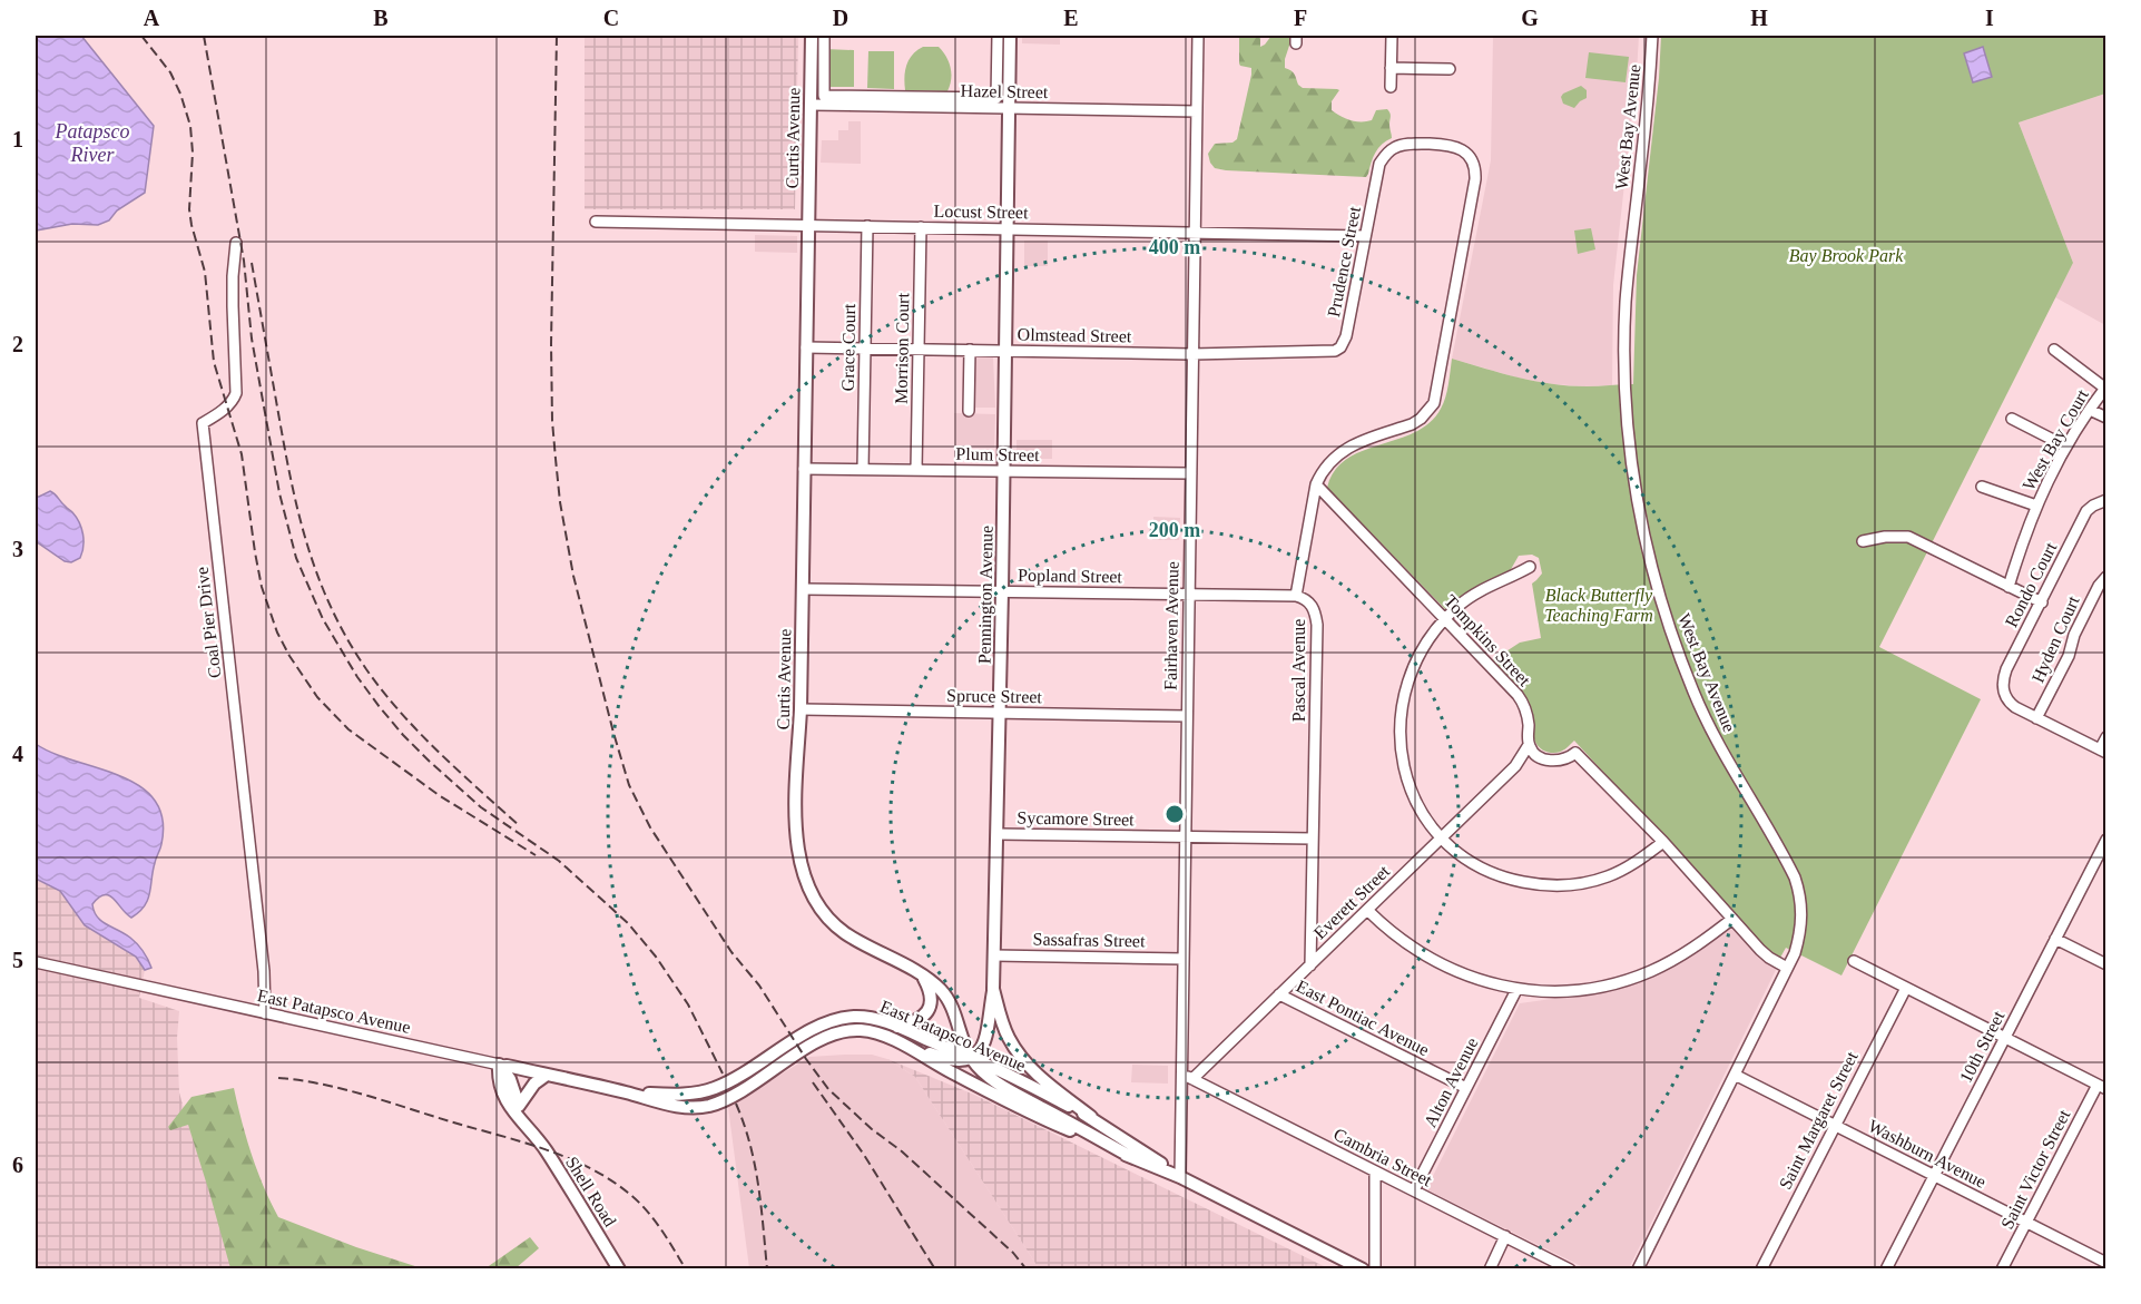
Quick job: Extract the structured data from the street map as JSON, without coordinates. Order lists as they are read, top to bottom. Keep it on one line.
{"streets":{"main road":["Curtis Avenue","Pennington Avenue","East Patapsco Avenue","Shell Road"],"street":["Hazel Street","West Bay Avenue","Locust Street","Prudence Street","Olmstead Street","Grace Court","Morrison Court","West Bay Court","Plum Street","Popland Street","Rondo Court","Coal Pier Drive","Fairhaven Avenue","Hyden Court","Tompkins Street","Pascal Avenue","Spruce Street","Sycamore Street","Everett Street","Sassafras Street","East Pontiac Avenue","10th Street","Alton Avenue","Saint Margaret Street","Washburn Avenue","Cambria Street","Saint Victor Street"]},"crossings":[["Hazel Street","Curtis Avenue"],["Hazel Street","Pennington Avenue"],["Hazel Street","Fairhaven Avenue"],["West Bay Avenue","Washburn Avenue"],["Curtis Avenue","Locust Street"],["Curtis Avenue","Olmstead Street"],["Curtis Avenue","Plum Street"],["Curtis Avenue","Popland Street"],["Curtis Avenue","Spruce Street"],["Curtis Avenue","East Patapsco Avenue"],["Locust Street","Prudence Street"],["Locust Street","Grace Court"],["Locust Street","Morrison Court"],["Locust Street","Pennington Avenue"],["Locust Street","Fairhaven Avenue"],["Prudence Street","Olmstead Street"],["Prudence Street","Pascal Avenue"],["Olmstead Street","Grace Court"],["Olmstead Street","Morrison Court"],["Olmstead Street","Pennington Avenue"],["Olmstead Street","Fairhaven Avenue"],["Grace Court","Plum Street"],["Morrison Court","Plum Street"],["Plum Street","Pennington Avenue"],["Plum Street","Fairhaven Avenue"],["Popland Street","Pennington Avenue"],["Popland Street","Fairhaven Avenue"],["Popland Street","Pascal Avenue"],["Rondo Court","Hyden Court"],["Pennington Avenue","Spruce Street"],["Pennington Avenue","Sycamore Street"],["Pennington Avenue","Sassafras Street"],["Pennington Avenue","East Patapsco Avenue"],["Coal Pier Drive","East Patapsco Avenue"],["Fairhaven Avenue","Spruce Street"],["Fairhaven Avenue","Sycamore Street"],["Fairhaven Avenue","Sassafras Street"],["Fairhaven Avenue","East Patapsco Avenue"],["Fairhaven Avenue","Cambria Street"],["Tompkins Street","Pascal Avenue"],["Tompkins Street","Everett Street"],["Pascal Avenue","Sycamore Street"],["Pascal Avenue","Everett Street"],["Everett Street","East Pontiac Avenue"],["Everett Street","Cambria Street"],["East Patapsco Avenue","Shell Road"],["East Pontiac Avenue","Alton Avenue"],["10th Street","Washburn Avenue"],["Alton Avenue","Cambria Street"],["Saint Margaret Street","Washburn Avenue"],["Washburn Avenue","Saint Victor Street"]],"water":["Patapsco River"],"parks":["Bay Brook Park","Black Butterfly Teaching Farm"],"grid":{"columns":["A","B","C","D","E","F","G","H","I"],"rows":["1","2","3","4","5","6"]},"rings":["400 m","200 m"]}
